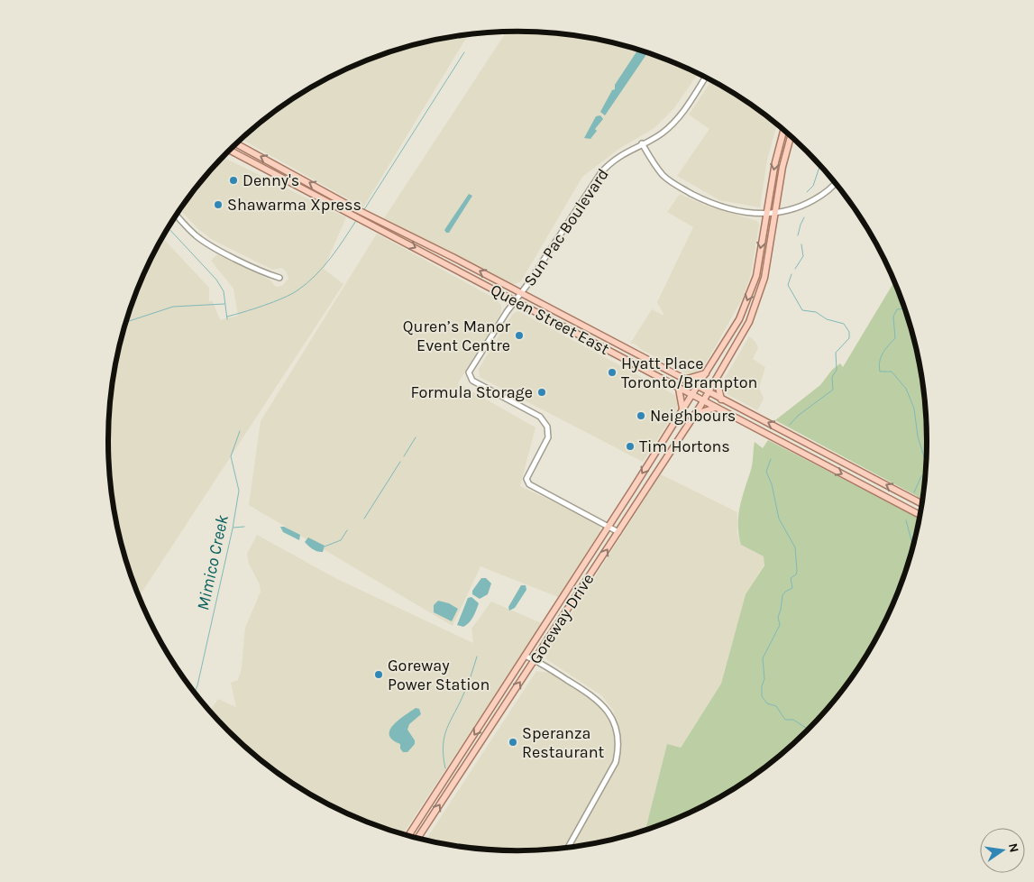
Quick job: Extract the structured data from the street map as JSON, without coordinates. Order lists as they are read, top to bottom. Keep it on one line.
{"streets":{"main road":["Queen Street East","Goreway Drive"],"street":["Sun Pac Boulevard"]},"crossings":[["Sun Pac Boulevard","Queen Street East"],["Sun Pac Boulevard","Goreway Drive"],["Queen Street East","Goreway Drive"]],"water":["Mimico Creek"],"places":["Denny's","Shawarma Xpress","Quren’s Manor Event Centre","Hyatt Place Toronto/Brampton","Formula Storage","Neighbours","Tim Hortons","Goreway Power Station","Speranza Restaurant"],"north":"right"}
